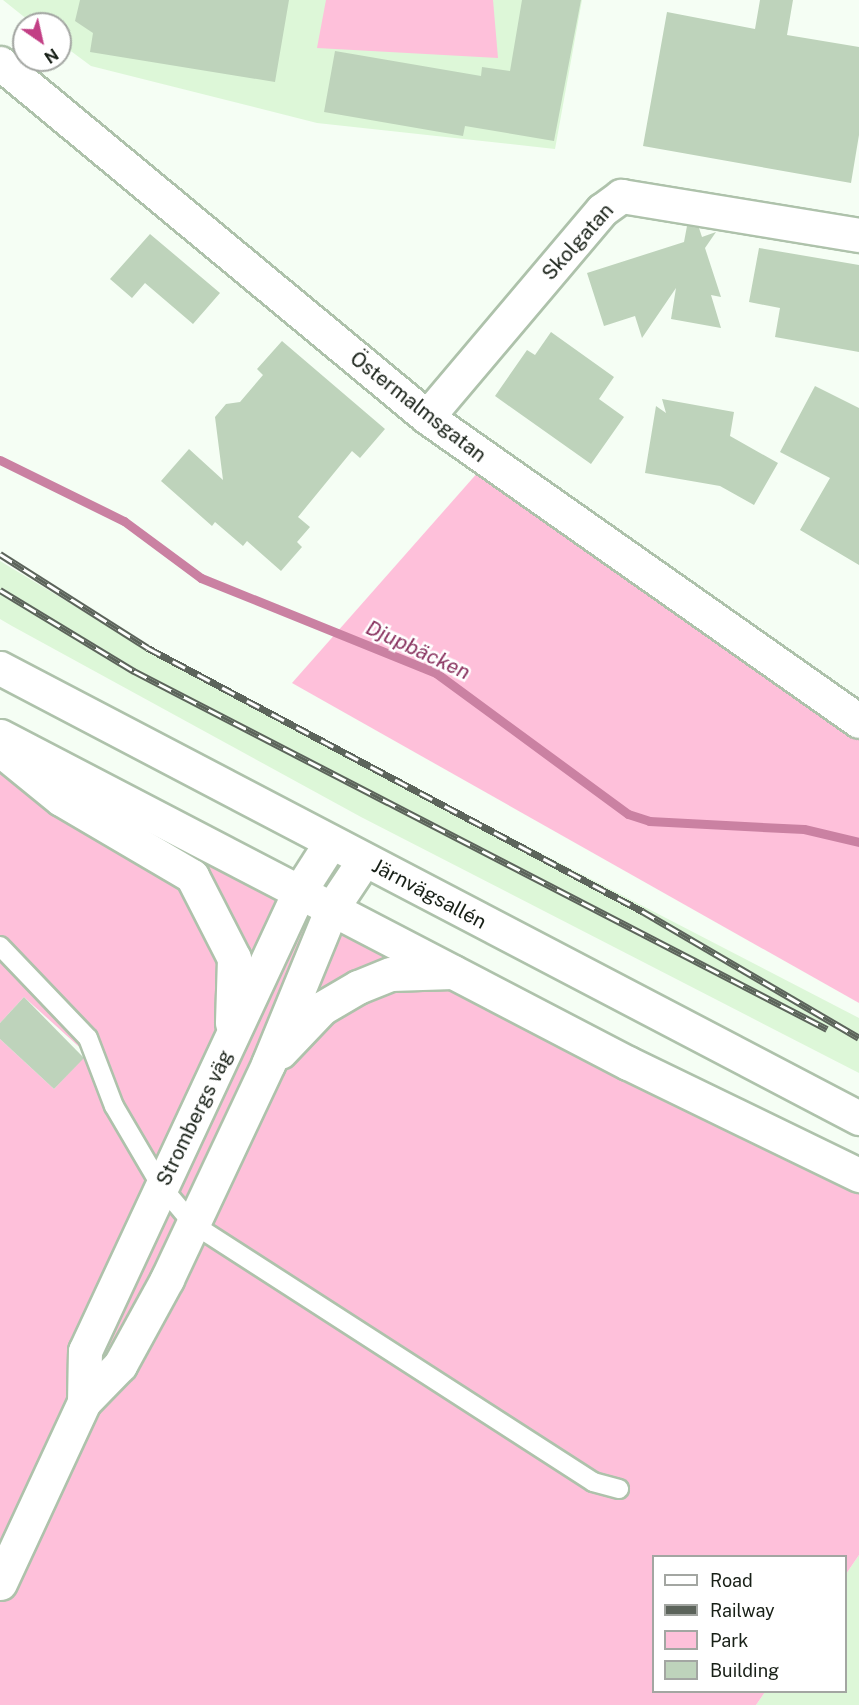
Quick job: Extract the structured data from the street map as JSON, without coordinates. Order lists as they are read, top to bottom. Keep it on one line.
{"streets":{"street":["Skolgatan","Östermalmsgatan","Järnvägsallén","Strombergs väg"]},"crossings":[["Skolgatan","Östermalmsgatan"],["Järnvägsallén","Strombergs väg"]],"water":["Djupbäcken"],"legend":["Road","Railway","Park","Building"],"north":"bottom right"}
